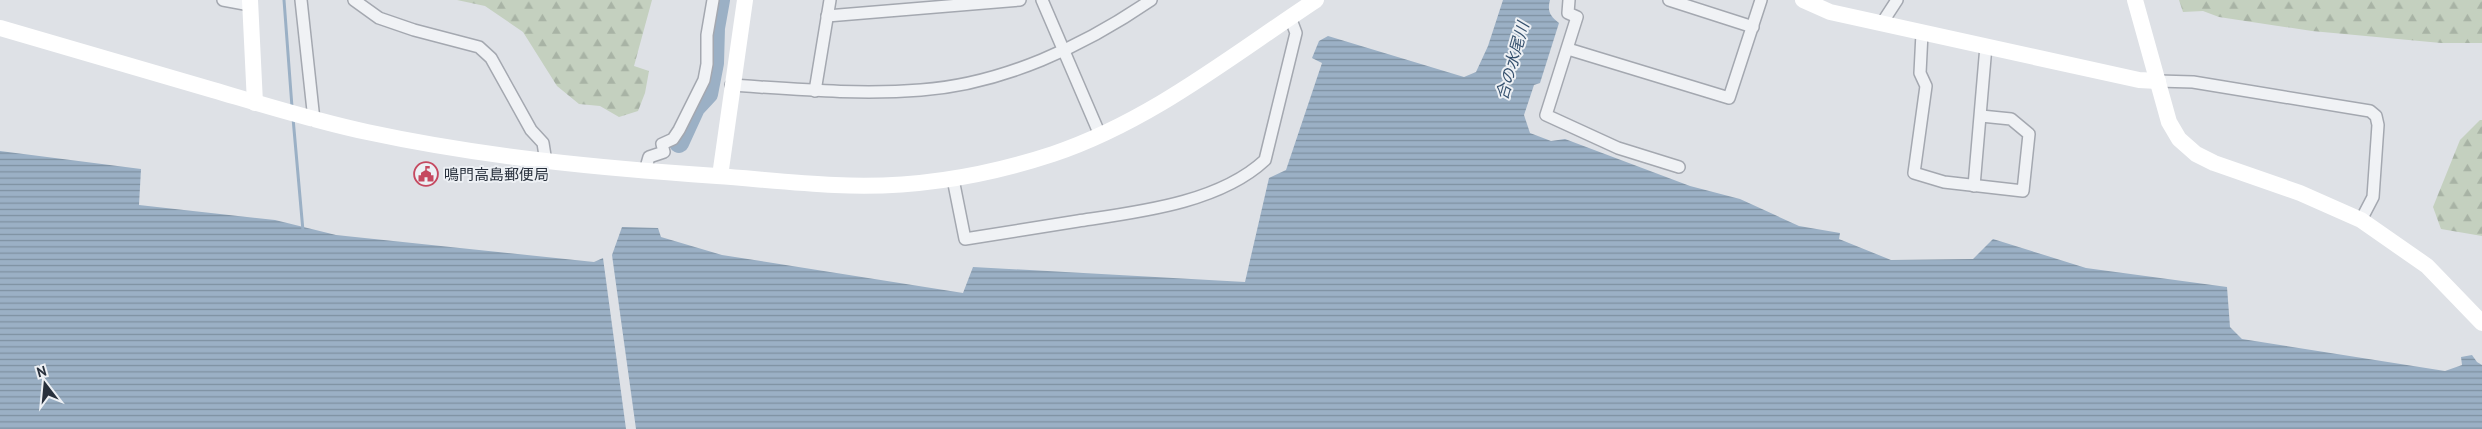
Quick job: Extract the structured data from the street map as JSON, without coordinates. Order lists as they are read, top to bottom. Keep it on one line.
{"water":["合の水尾川"],"places":{"public building":["鳴門高島郵便局"]},"north":"top"}
